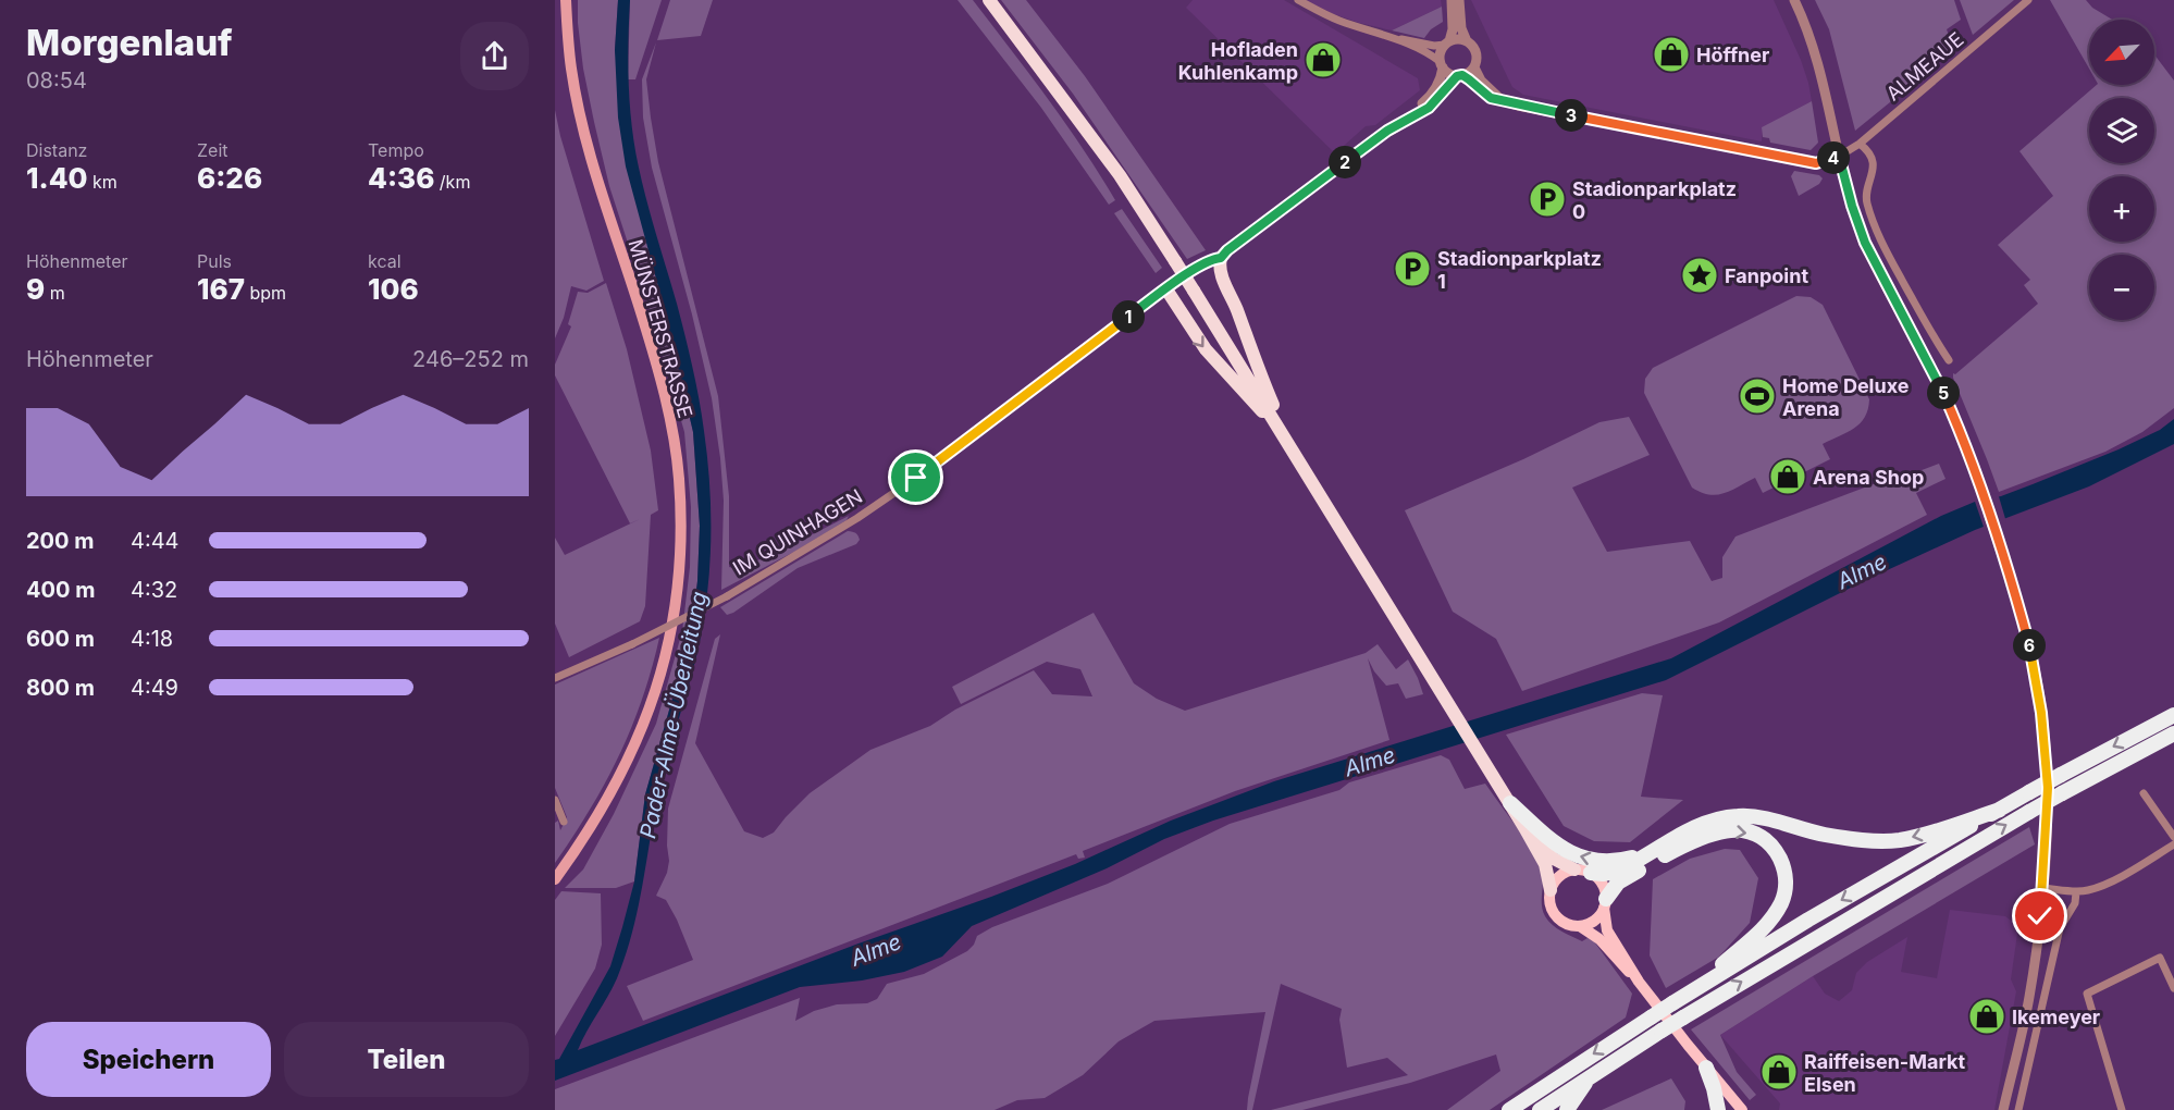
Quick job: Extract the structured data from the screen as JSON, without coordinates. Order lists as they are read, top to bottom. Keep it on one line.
{"streets":{"main road":["MÜNSTERSTRASSE"],"street":["ALMEAUE","IM QUINHAGEN"]},"water":["Alme","Pader-Alme-Überleitung"],"places":{"shop":["Höffner","Hofladen Kuhlenkamp","Arena Shop","Ikemeyer","Raiffeisen-Markt Elsen"],"parking":["Stadionparkplatz 0","Stadionparkplatz 1"],"place":["Fanpoint"],"sports":["Home Deluxe Arena"]},"north":"bottom left","page":{"heading":["Morgenlauf","08:54"],"map_buttons":["+","−"],"pins":["3","4","2","1","5","6"],"stats":[["Distanz","1.40 km"],["Zeit","6:26"],["Tempo","4:36 /km"],["Höhenmeter","9 m"],["Puls","167 bpm"],["kcal","106"]],"chart":["Höhenmeter","246–252 m"],"list":[{"name":"200 m","note":"4:44"},{"name":"400 m","note":"4:32"},{"name":"600 m","note":"4:18"},{"name":"800 m","note":"4:49"}],"buttons":["Speichern","Teilen"]}}
